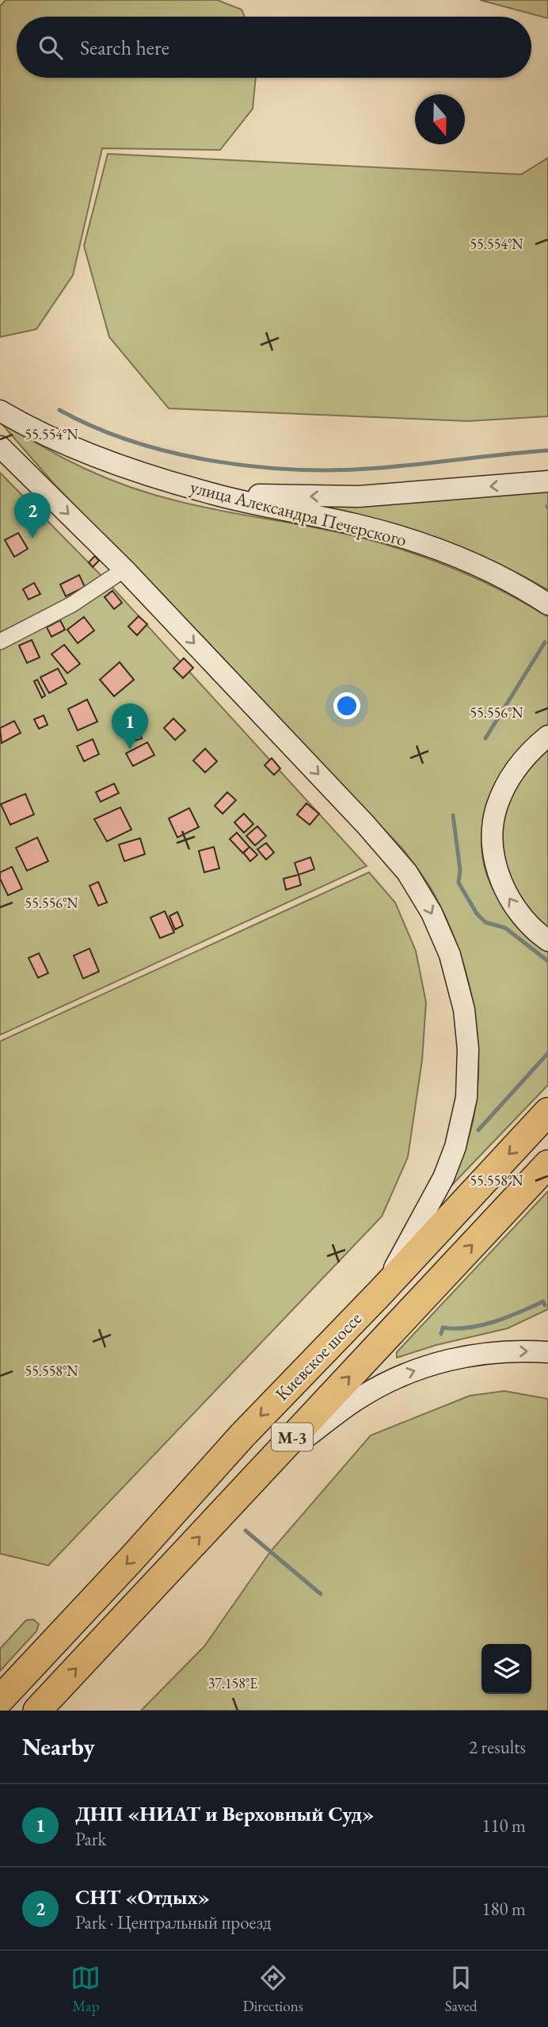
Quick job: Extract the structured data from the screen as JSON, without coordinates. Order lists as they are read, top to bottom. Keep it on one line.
{"streets":{"highway":["Киевское шоссе","М-3"],"main road":["улица Александра Печерского"]},"north":"bottom","page":{"search":"Search here","pins":["2","1"],"heading":["Nearby","2 results"],"list":[{"mark":"1","name":"ДНП «НИАТ и Верховный Суд»","note":"Park","value":"110 m"},{"mark":"2","name":"СНТ «Отдых»","note":"Park · Центральный проезд","value":"180 m"}],"nav":["Map","Directions","Saved"]},"coordinates":["55.554°N","55.556°N","55.558°N","37.158°E"]}
